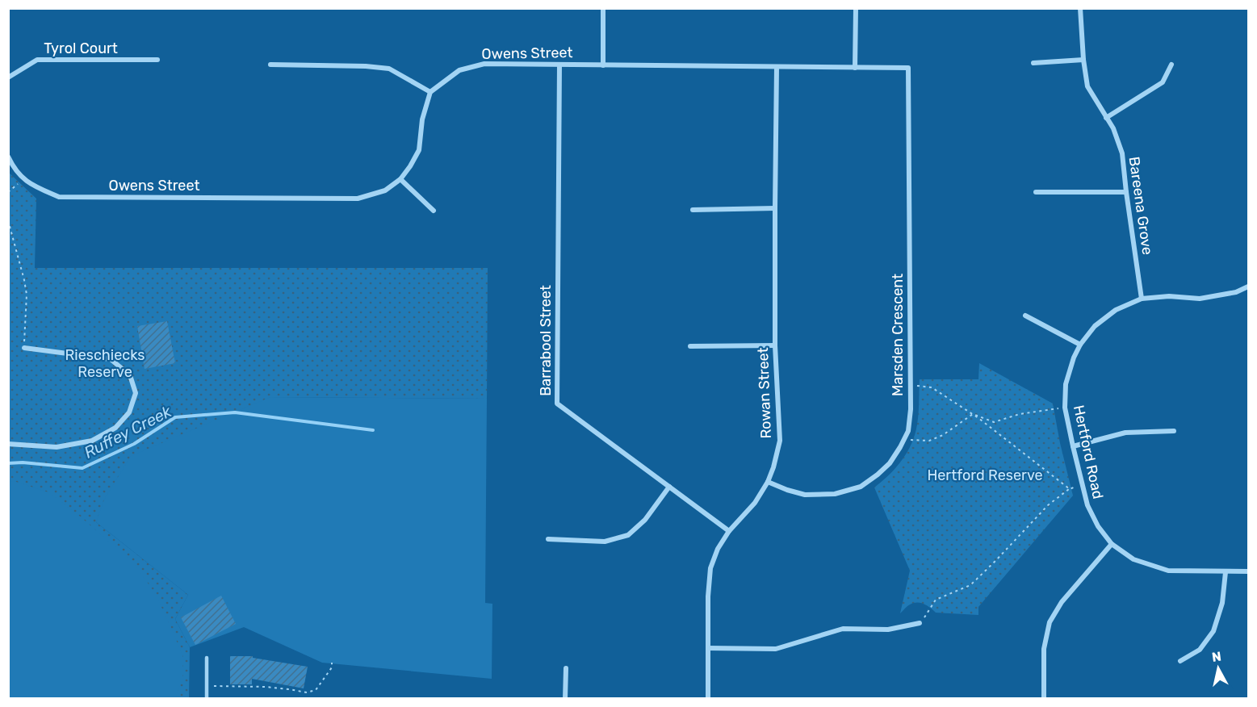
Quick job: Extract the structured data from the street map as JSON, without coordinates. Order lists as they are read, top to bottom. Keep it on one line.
{"streets":{"street":["Tyrol Court","Owens Street","Bareena Grove","Marsden Crescent","Barrabool Street","Rowan Street","Hertford Road"]},"crossings":[["Owens Street","Marsden Crescent"],["Owens Street","Barrabool Street"],["Owens Street","Rowan Street"],["Bareena Grove","Hertford Road"],["Marsden Crescent","Rowan Street"],["Barrabool Street","Rowan Street"]],"water":["Ruffey Creek"],"parks":["Rieschiecks Reserve","Hertford Reserve"],"north":"top"}
